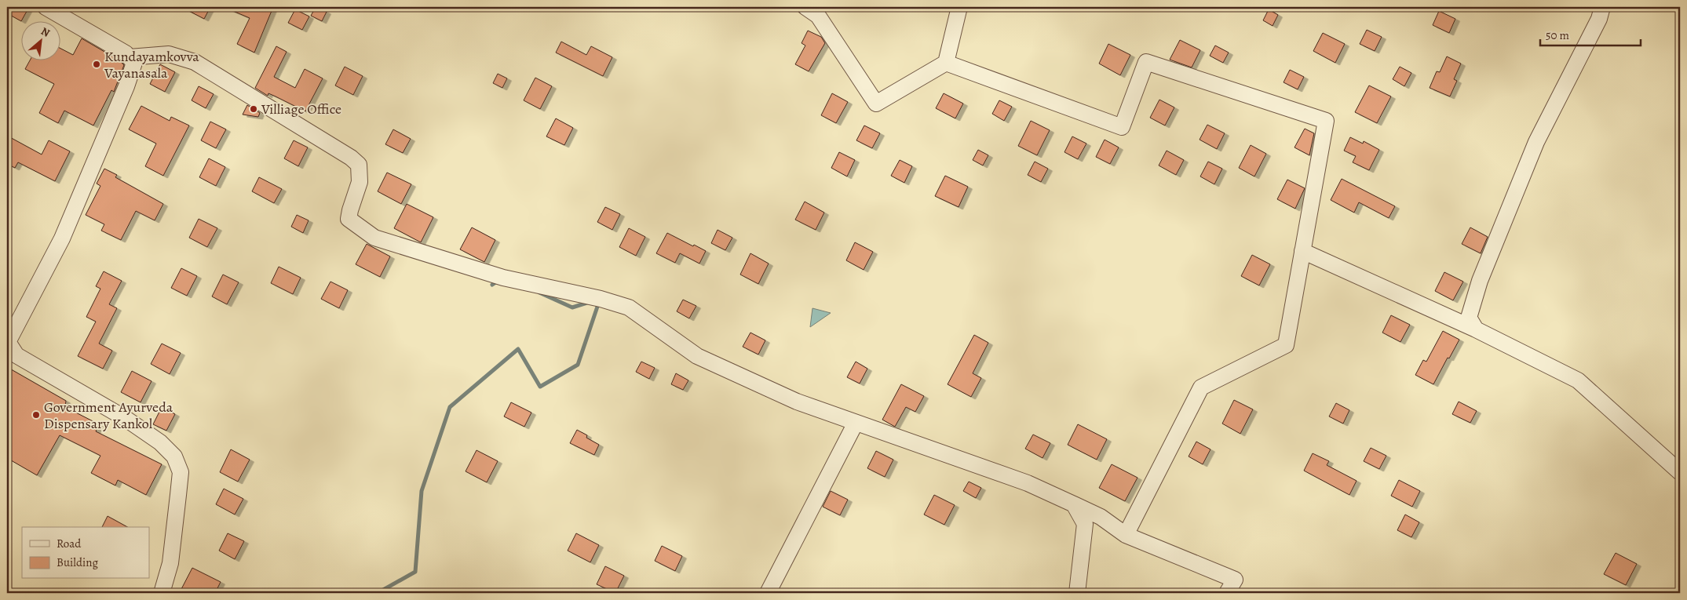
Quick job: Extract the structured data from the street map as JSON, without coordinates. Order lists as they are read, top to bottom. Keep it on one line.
{"places":["Kundayamkovva Vayanasala","Villiage Office","Government Ayurveda Dispensary Kankol"],"legend":["Road","Building"],"scale_bar":"50 m","north":"top right"}
